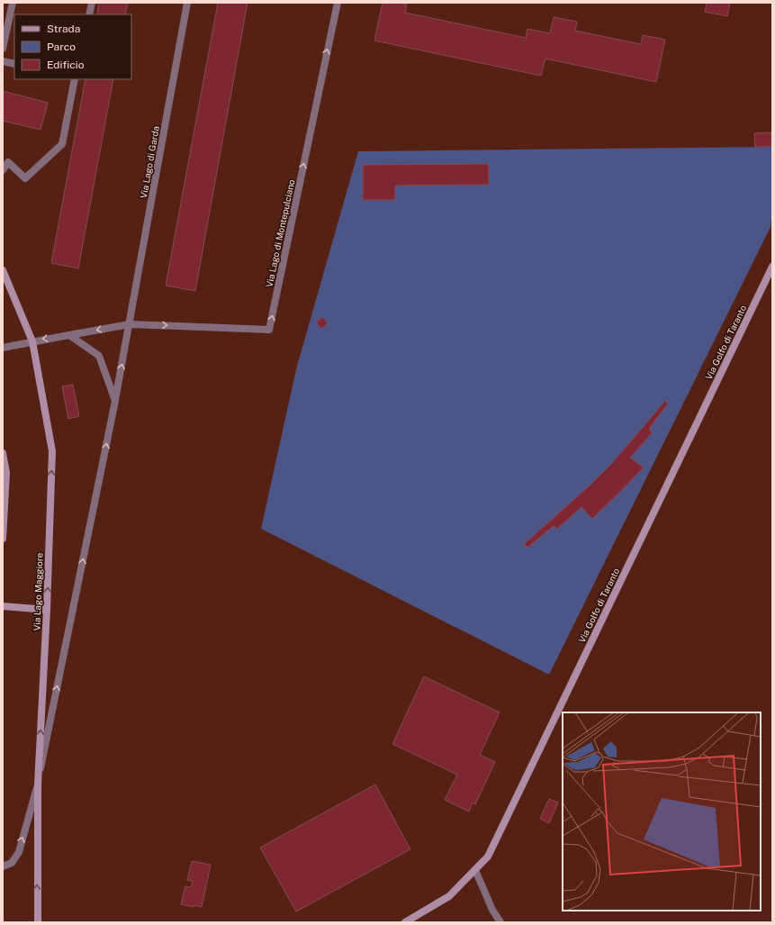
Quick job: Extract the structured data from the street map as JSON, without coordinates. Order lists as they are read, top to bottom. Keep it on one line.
{"streets":{"street":["Via Lago di Garda","Via Lago di Montepulciano","Via Golfo di Taranto","Via Lago Maggiore"]},"crossings":[["Via Lago di Garda","Via Lago di Montepulciano"],["Via Lago di Garda","Via Lago Maggiore"]],"one_way":["Via Lago di Garda","Via Lago di Montepulciano","Via Lago Maggiore"],"legend":["Strada","Parco","Edificio"]}
